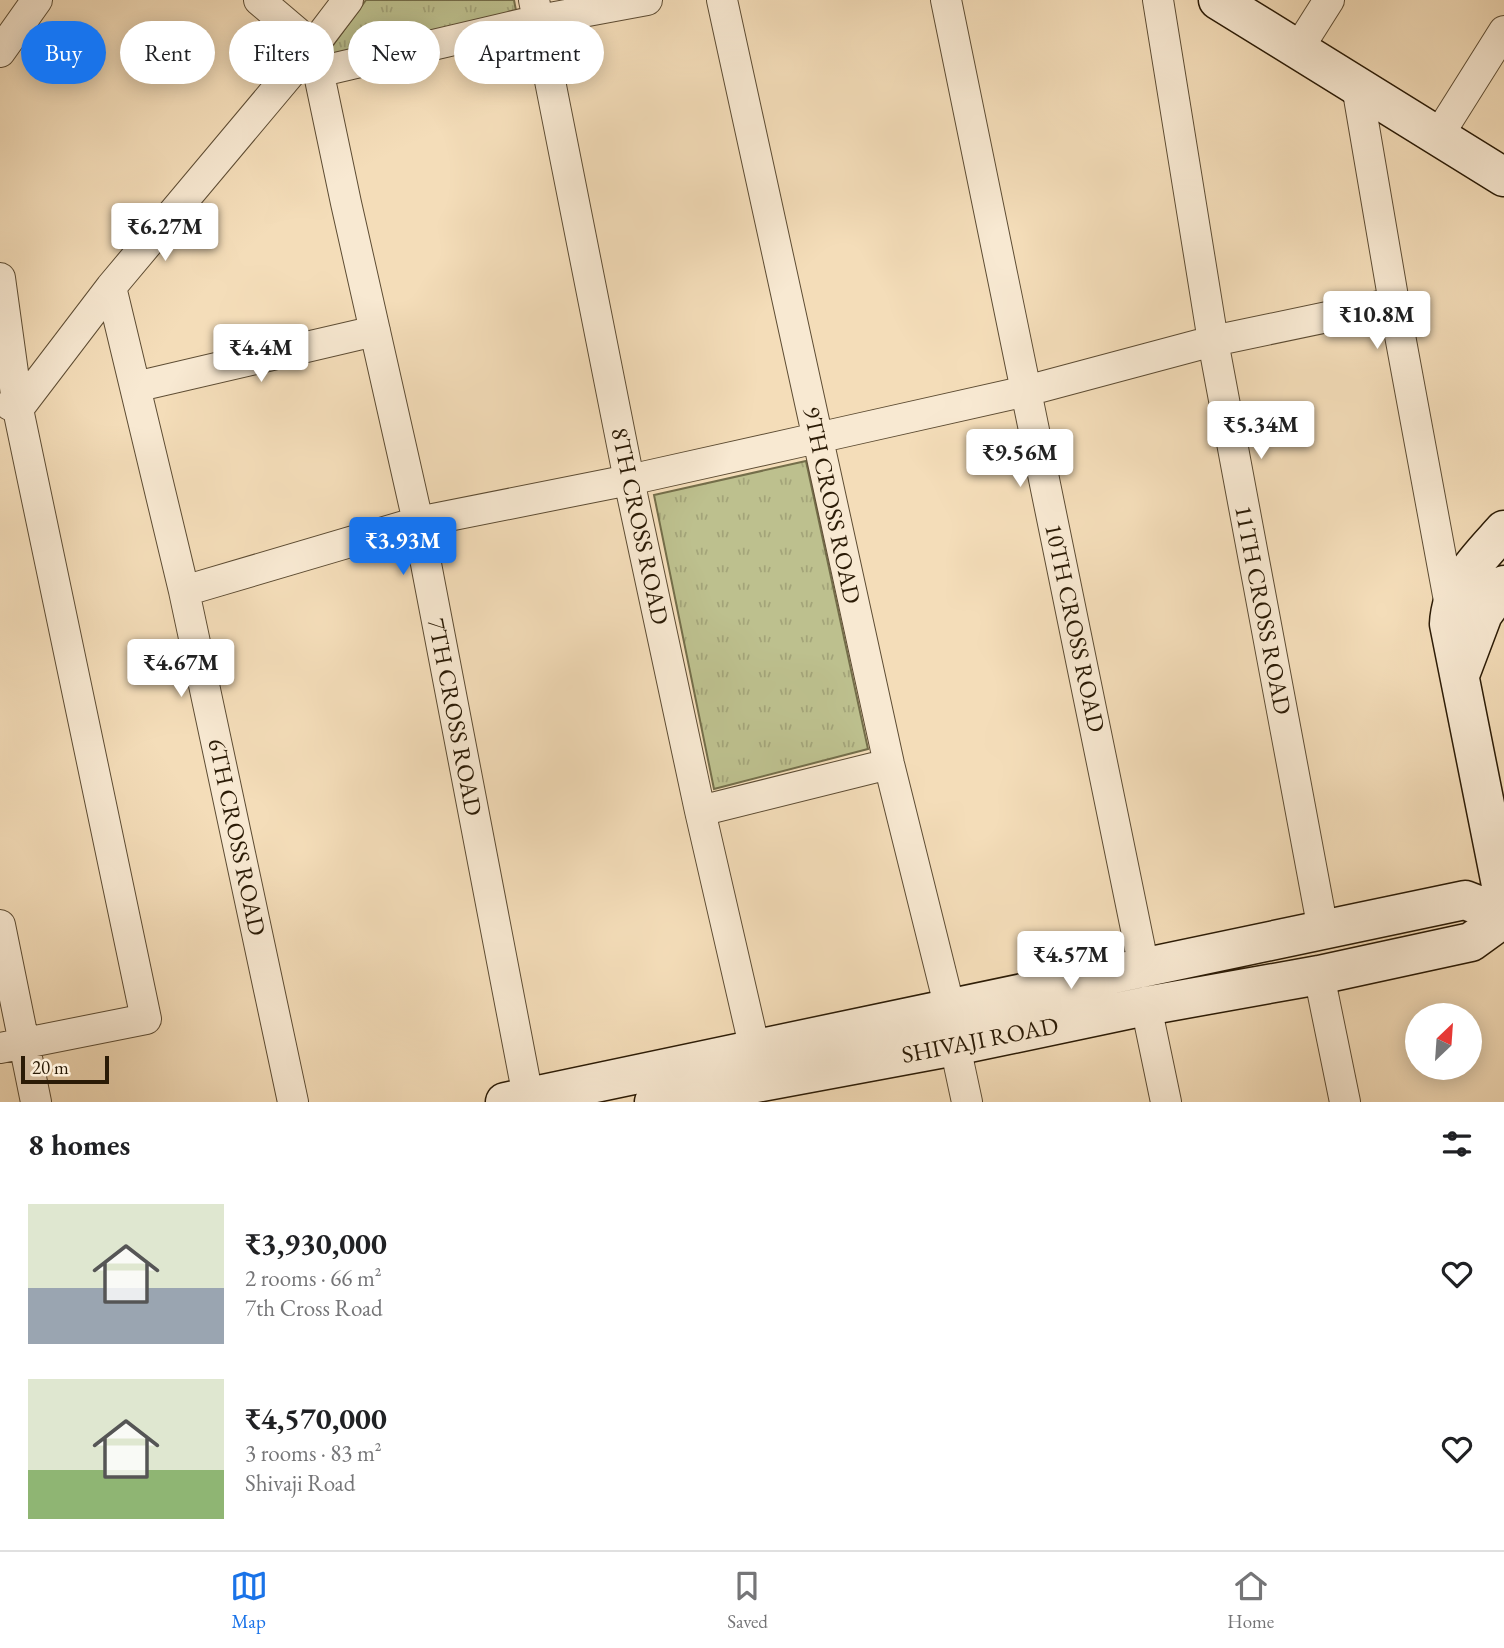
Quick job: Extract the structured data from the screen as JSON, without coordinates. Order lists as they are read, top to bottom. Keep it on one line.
{"streets":{"street":["9TH CROSS ROAD","8TH CROSS ROAD","11TH CROSS ROAD","10TH CROSS ROAD","7TH CROSS ROAD","6TH CROSS ROAD","SHIVAJI ROAD"]},"crossings":[["9TH CROSS ROAD","SHIVAJI ROAD"],["8TH CROSS ROAD","SHIVAJI ROAD"]],"scale_bar":"20 m","north":"top right","page":{"chip":["Buy","Rent","Filters","New","Apartment"],"price":["₹6.27M","₹10.8M","₹4.4M","₹5.34M","₹9.56M","₹3.93M","₹4.67M","₹4.57M"],"scale":"20 m","heading":"8 homes","list":[{"name":"₹3,930,000","note":"2 rooms · 66 m² · 7th Cross Road"},{"name":"₹4,570,000","note":"3 rooms · 83 m² · Shivaji Road"}],"tabs":["Map","Saved","Home"]}}
